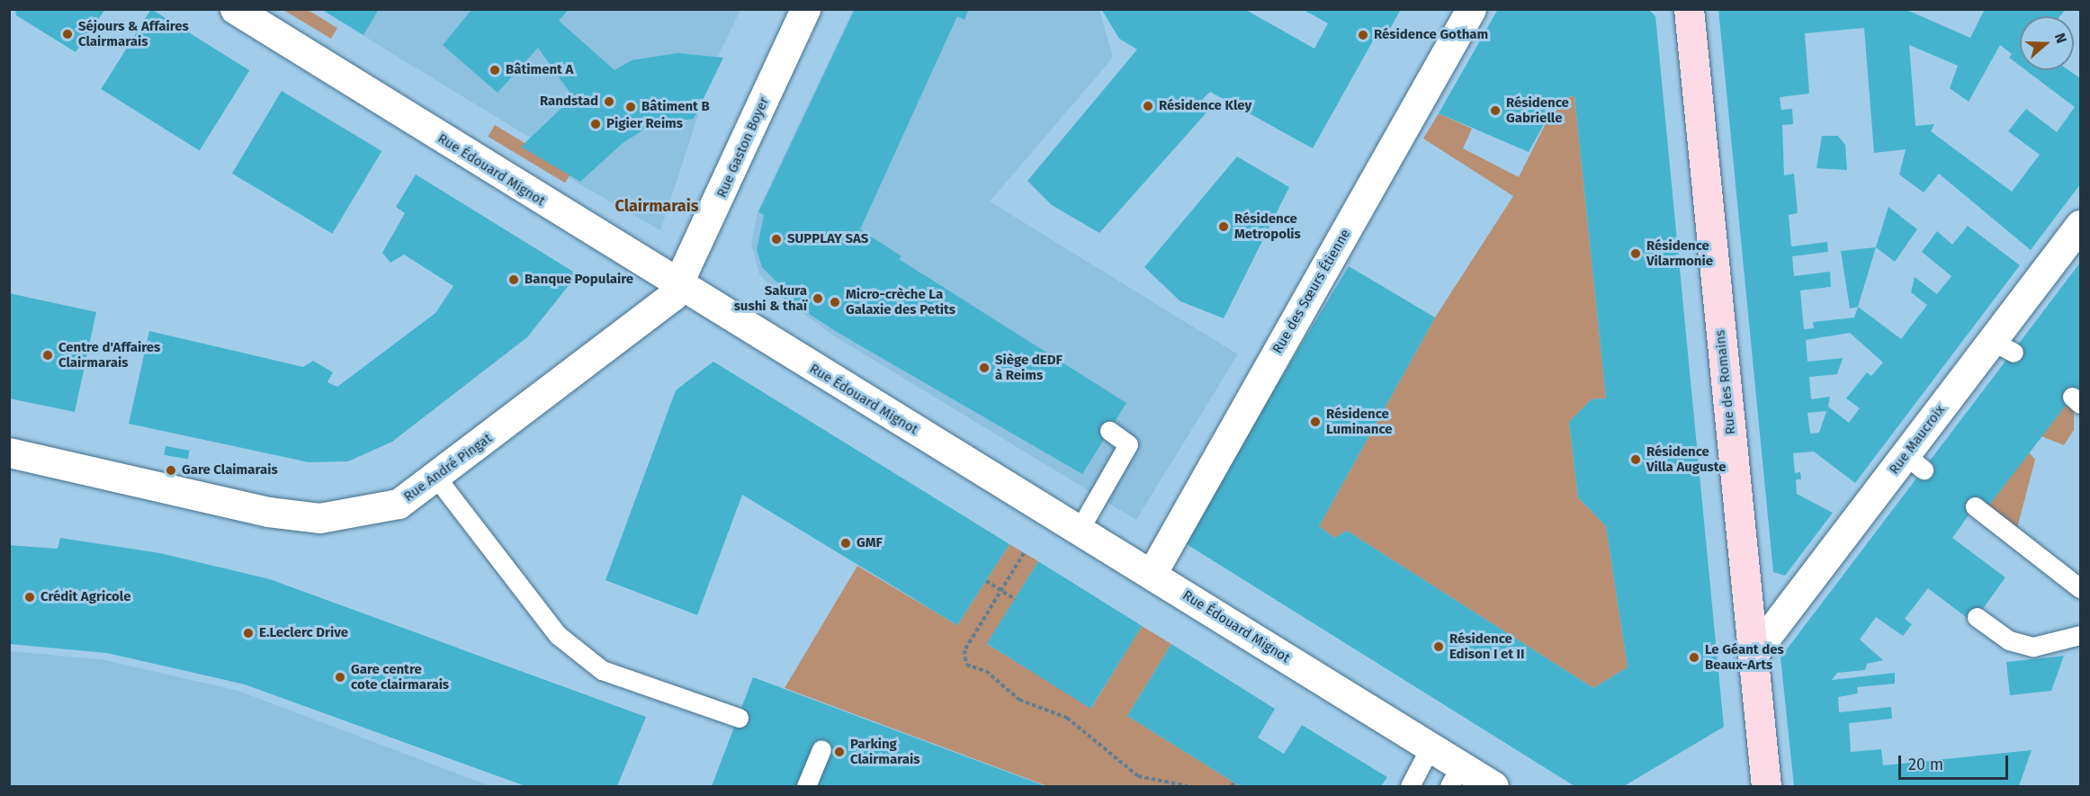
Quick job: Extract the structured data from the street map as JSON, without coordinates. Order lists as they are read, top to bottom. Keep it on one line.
{"streets":{"street":["Rue Gaston Boyer","Rue Édouard Mignot","Rue des Sœurs Étienne","Rue des Romains","Rue Maucroix","Rue André Pingat"]},"crossings":[["Rue Gaston Boyer","Rue Édouard Mignot"],["Rue Gaston Boyer","Rue André Pingat"],["Rue Édouard Mignot","Rue des Sœurs Étienne"],["Rue Édouard Mignot","Rue André Pingat"],["Rue des Romains","Rue Maucroix"]],"districts":["Clairmarais"],"places":["Séjours & Affaires Clairmarais","Résidence Gotham","Bâtiment A","Randstad","Résidence Kley","Bâtiment B","Résidence Gabrielle","Pigier Reims","Résidence Metropolis","SUPPLAY SAS","Résidence Vilarmonie","Banque Populaire","Sakura sushi & thaï","Micro-crèche La Galaxie des Petits","Centre d'Affaires Clairmarais","Siège dEDF à Reims","Résidence Luminance","Résidence Villa Auguste","Gare Claimarais","GMF","Crédit Agricole","E.Leclerc Drive","Résidence Edison I et II","Le Géant des Beaux-Arts","Gare centre cote clairmarais","Parking Clairmarais"],"scale_bar":"20 m","north":"right"}
